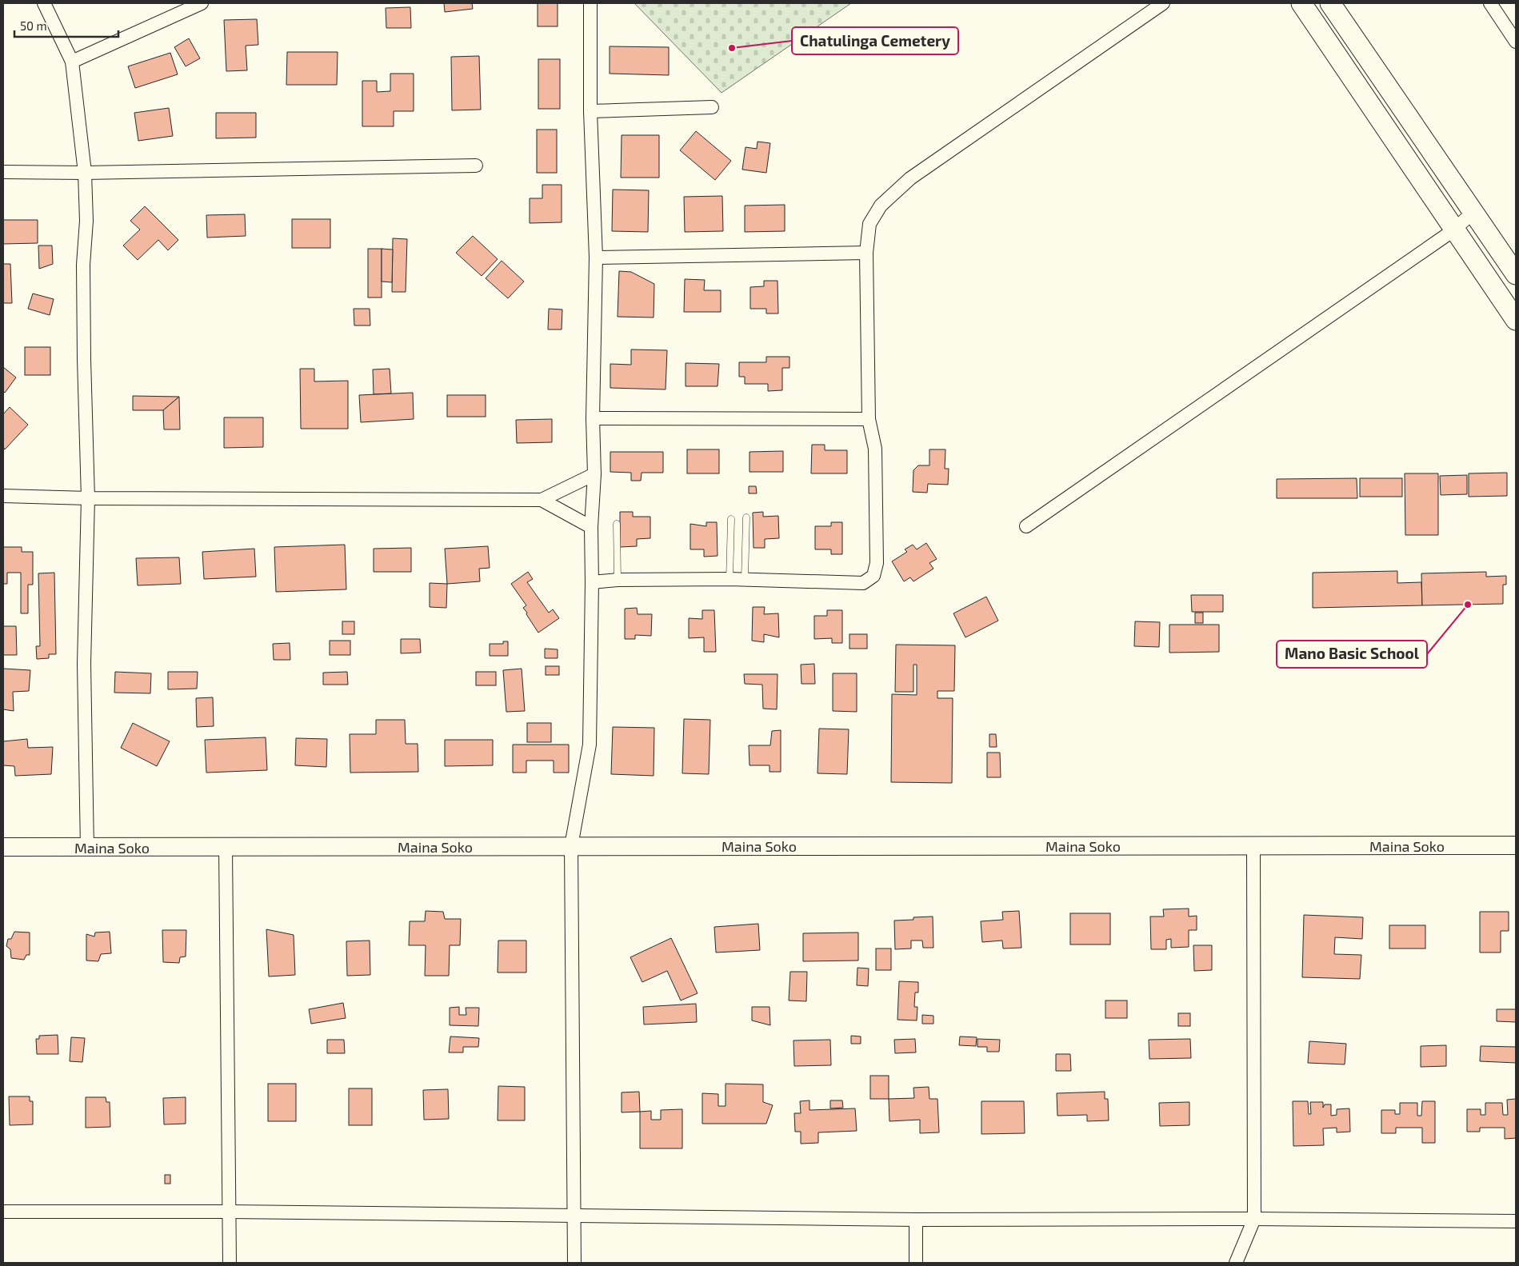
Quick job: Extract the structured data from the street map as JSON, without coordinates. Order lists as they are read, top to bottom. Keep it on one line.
{"streets":{"street":["Maina Soko"]},"places":["Chatulinga Cemetery","Mano Basic School"],"scale_bar":"50 m"}
